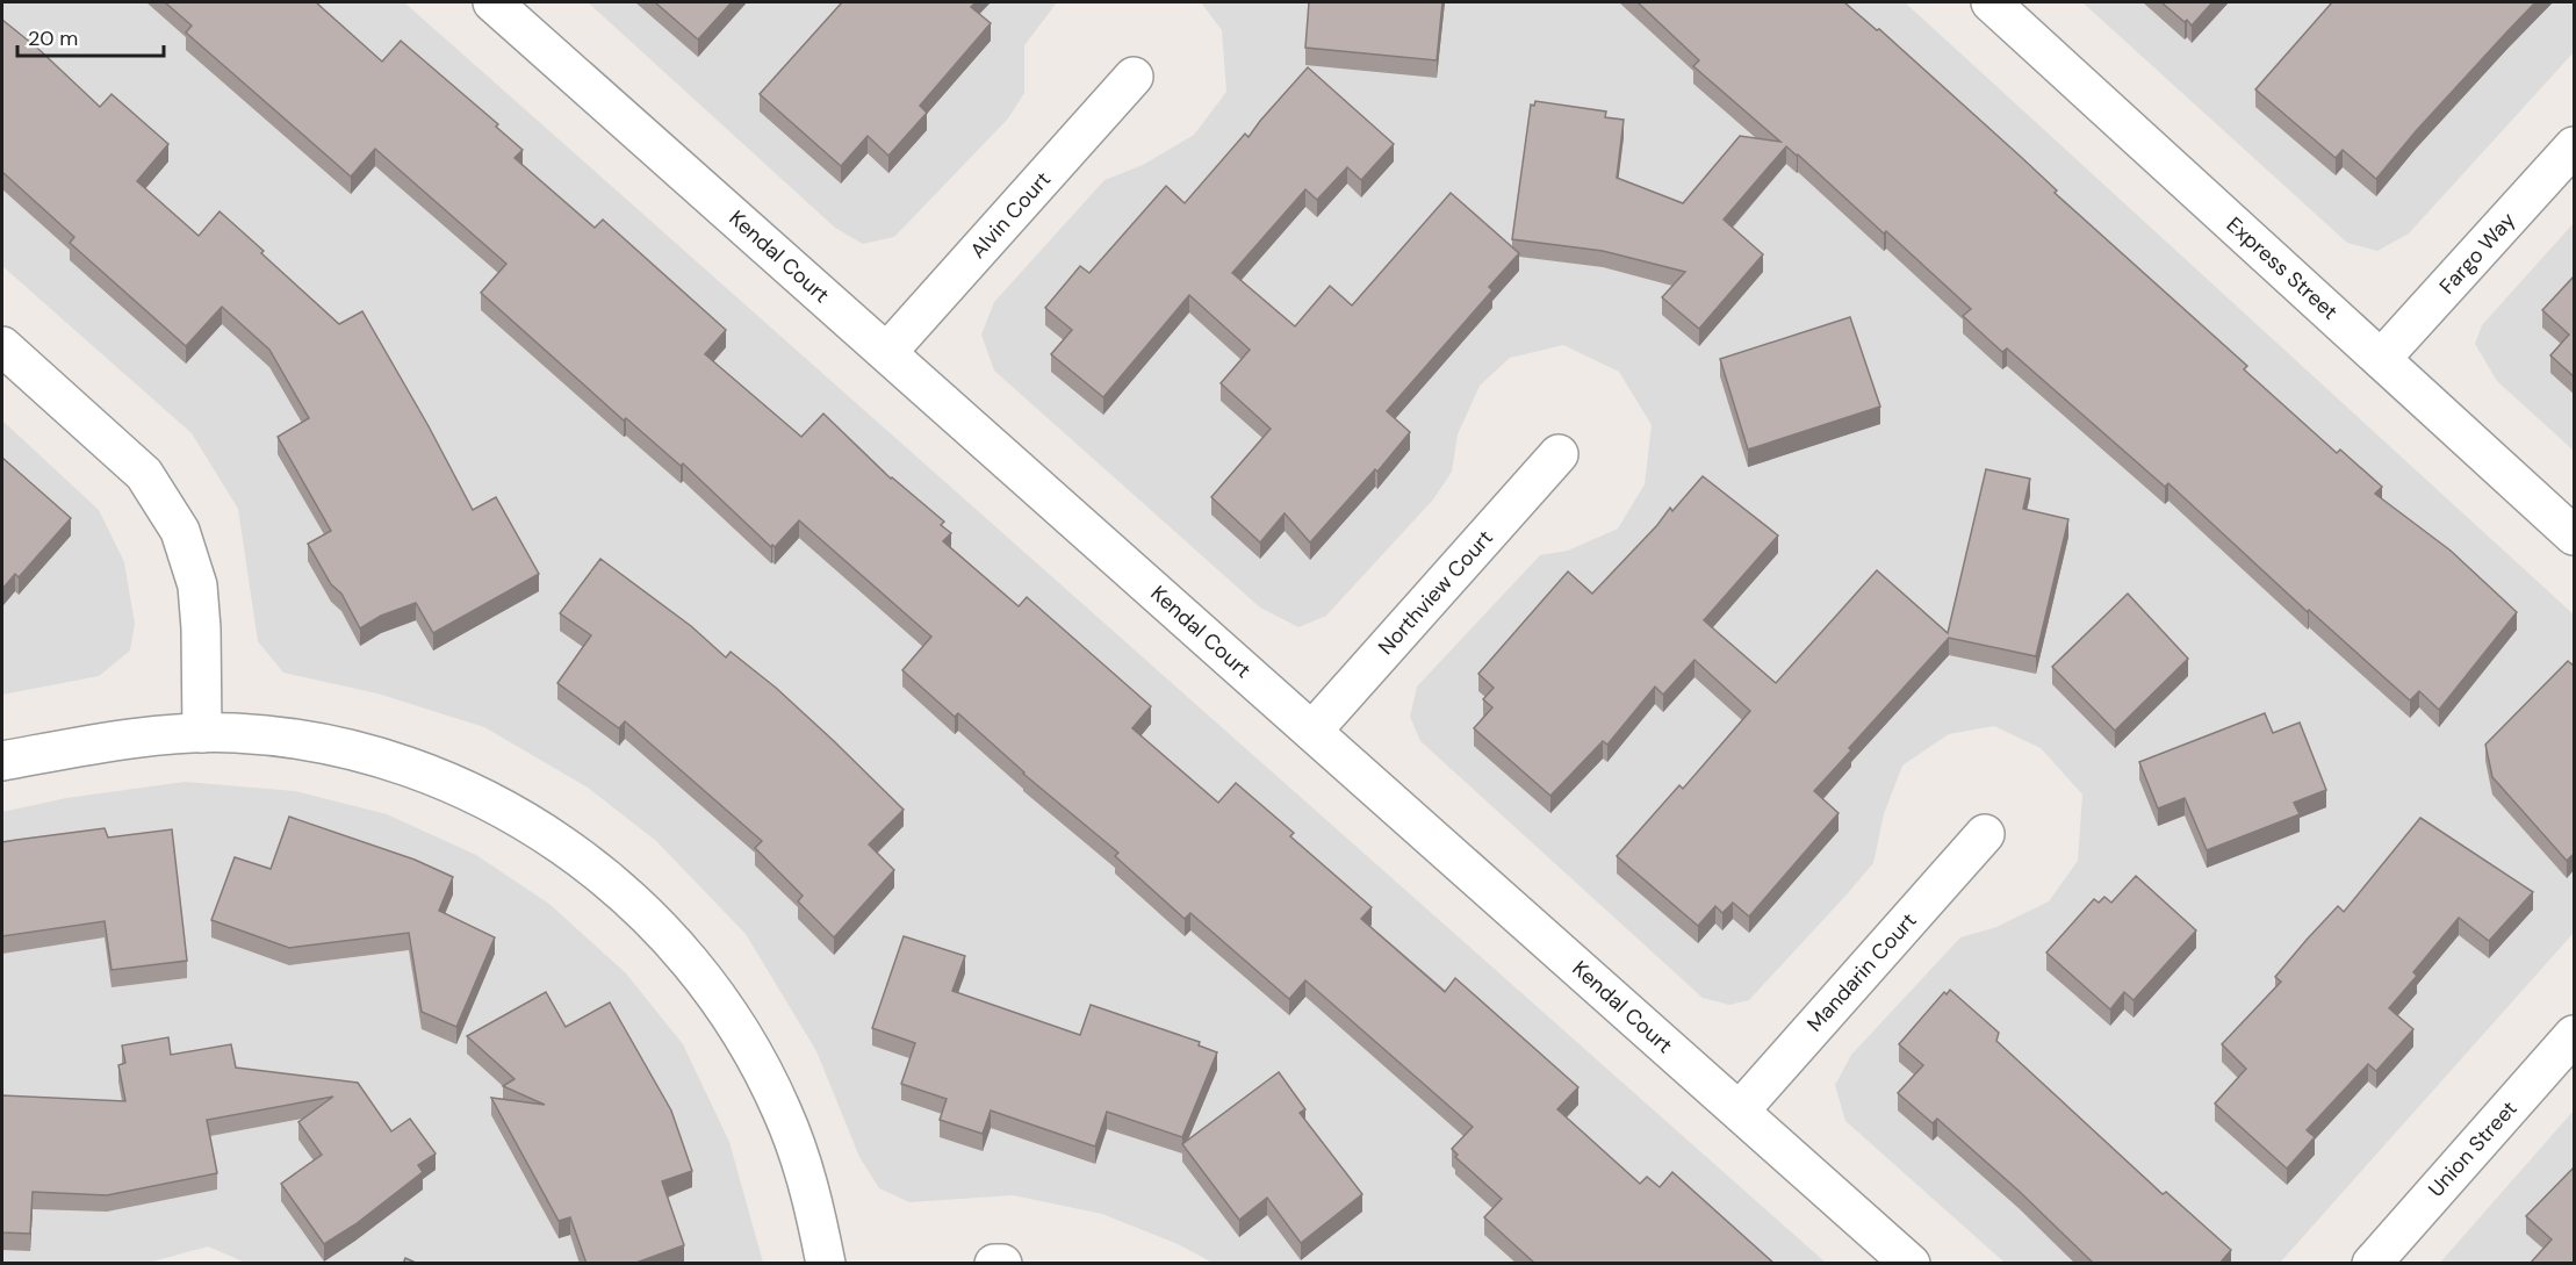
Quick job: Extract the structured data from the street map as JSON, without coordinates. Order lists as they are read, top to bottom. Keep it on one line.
{"streets":{"street":["Alvin Court","Fargo Way","Kendal Court","Express Street","Northview Court","Mandarin Court","Union Street"]},"crossings":[["Alvin Court","Kendal Court"],["Fargo Way","Express Street"],["Kendal Court","Northview Court"],["Kendal Court","Mandarin Court"]],"scale_bar":"20 m"}
